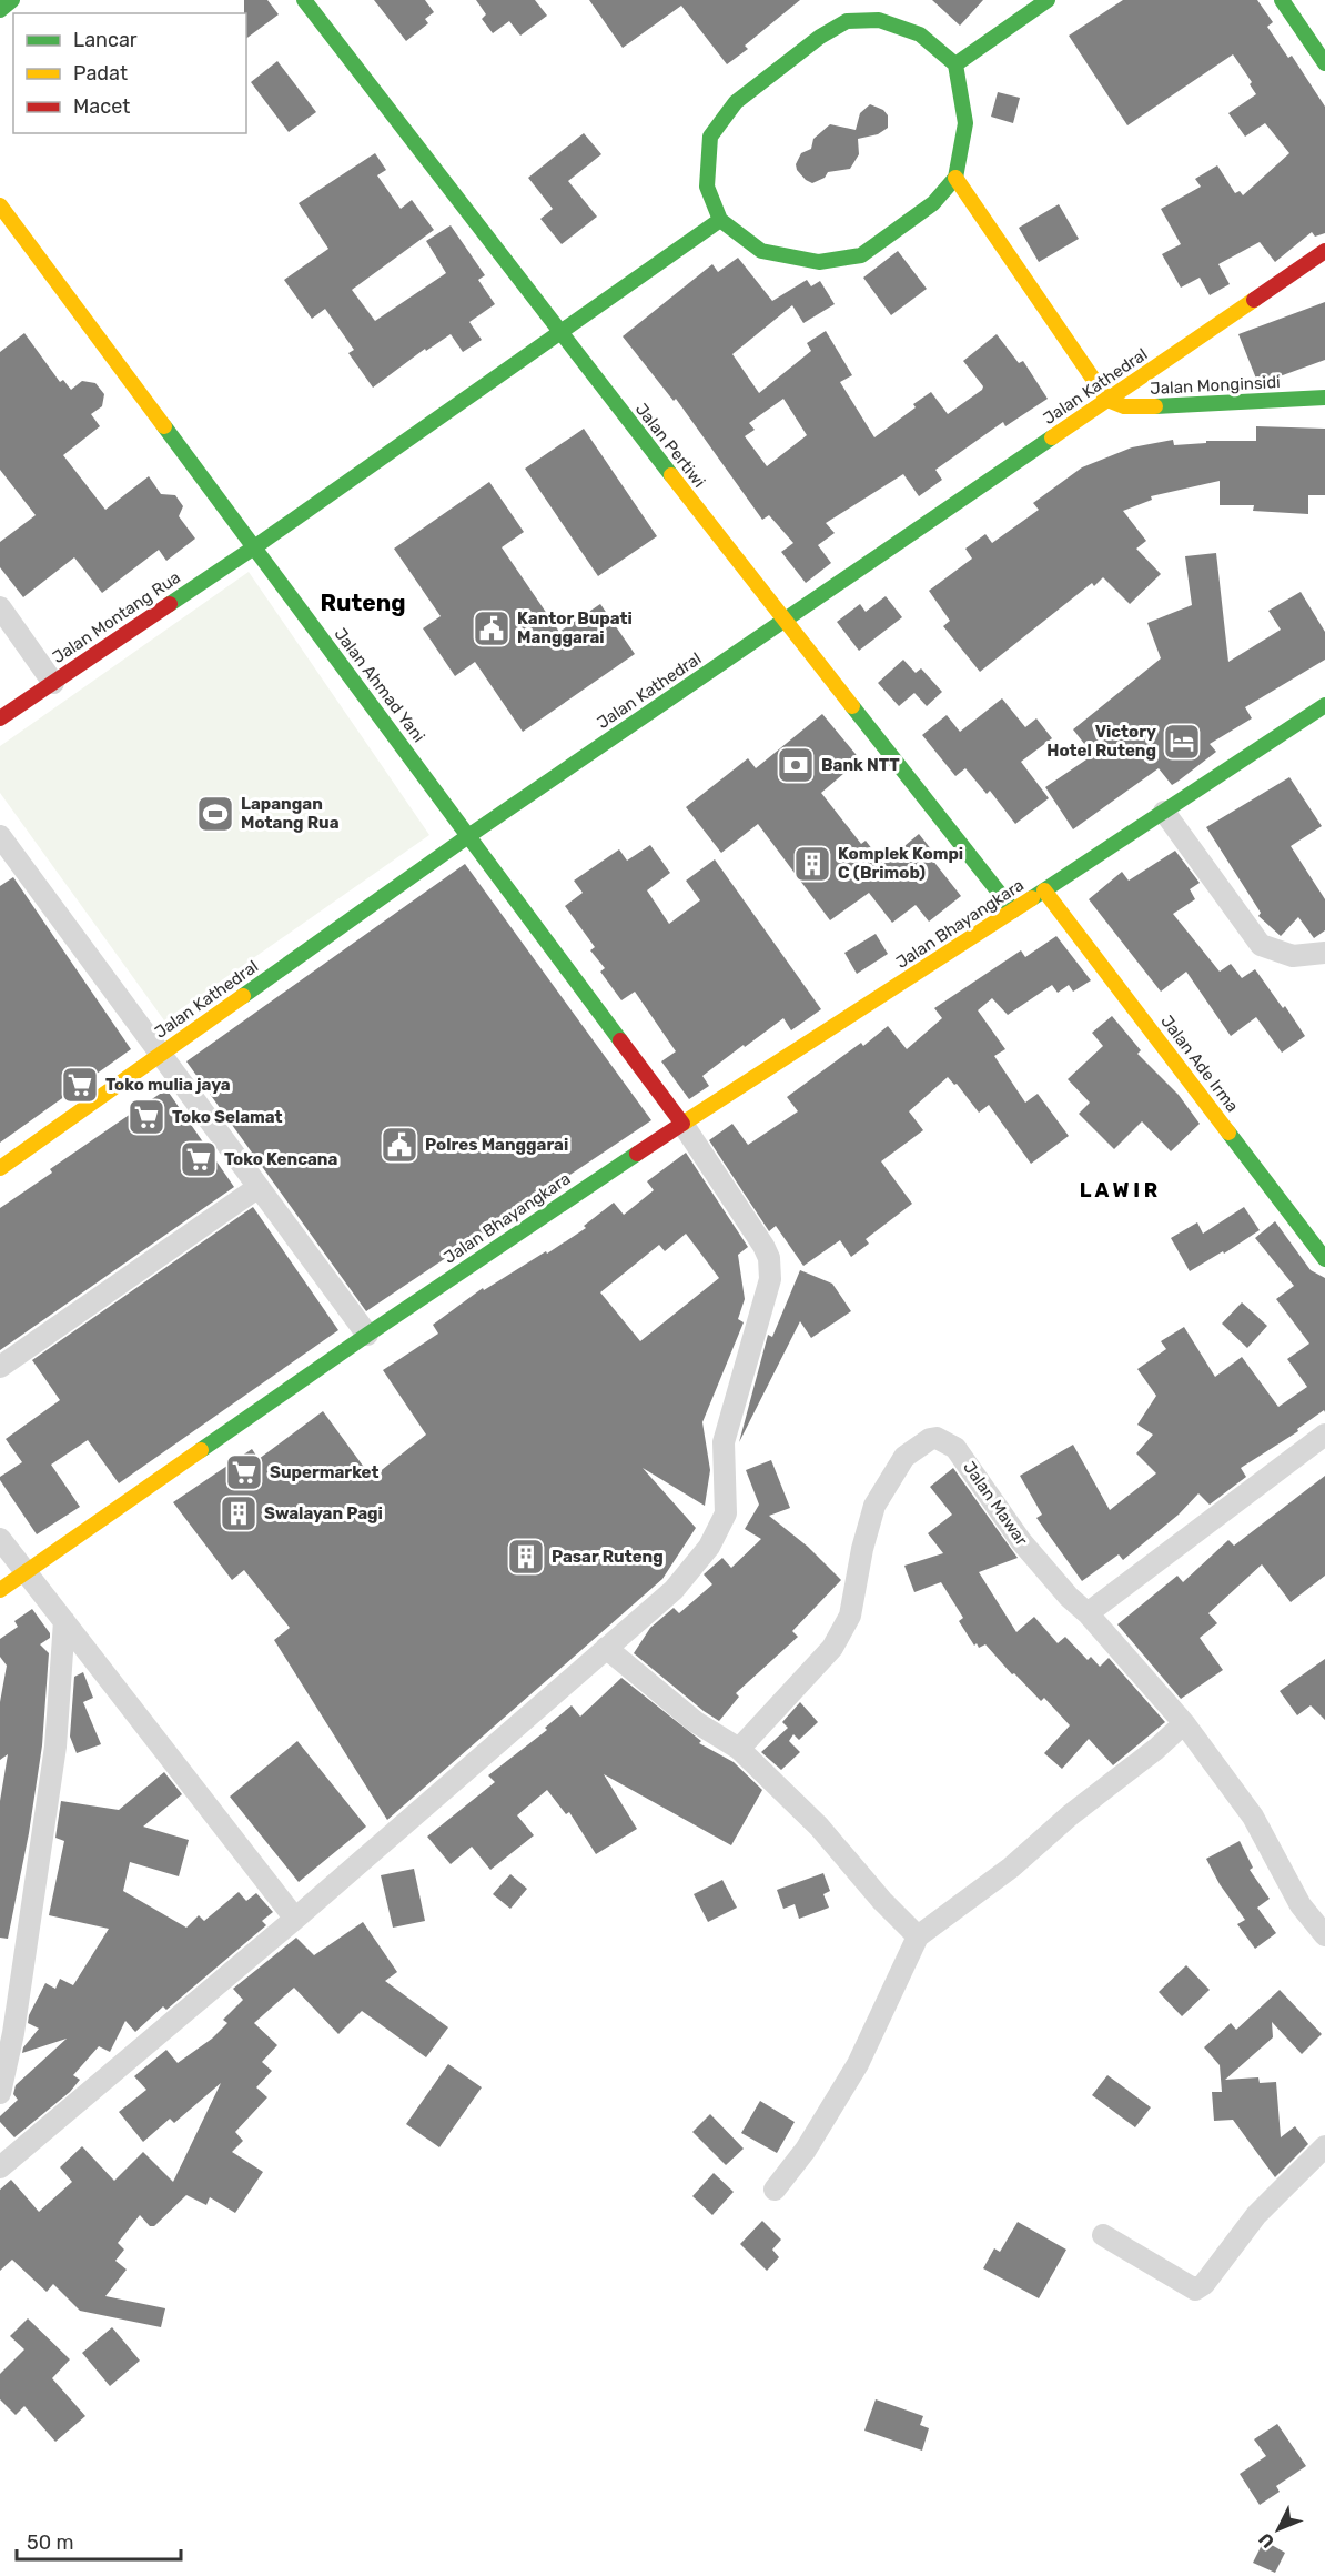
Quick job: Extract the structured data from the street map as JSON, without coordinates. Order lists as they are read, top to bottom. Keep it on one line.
{"streets":{"main road":["Jalan Monginsidi","Jalan Kathedral","Jalan Pertiwi","Jalan Montang Rua","Jalan Ahmad Yani","Jalan Bhayangkara","Jalan Ade Irma"],"street":["Jalan Mawar"]},"crossings":[["Jalan Monginsidi","Jalan Kathedral"],["Jalan Kathedral","Jalan Pertiwi"],["Jalan Kathedral","Jalan Ahmad Yani"],["Jalan Pertiwi","Jalan Montang Rua"],["Jalan Pertiwi","Jalan Bhayangkara"],["Jalan Montang Rua","Jalan Ahmad Yani"],["Jalan Ahmad Yani","Jalan Bhayangkara"],["Jalan Bhayangkara","Jalan Ade Irma"]],"districts":["Ruteng","L A W I R"],"places":{"public building":["Kantor Bupati Manggarai","Polres Manggarai"],"hotel":["Victory Hotel Ruteng"],"bank":["Bank NTT"],"sports":["Lapangan Motang Rua"],"building":["Komplek Kompi C (Brimob)","Swalayan Pagi","Pasar Ruteng"],"supermarket":["Toko mulia jaya","Toko Selamat","Toko Kencana","Supermarket"]},"legend":["Lancar","Padat","Macet"],"scale_bar":"50 m","north":"bottom left"}
